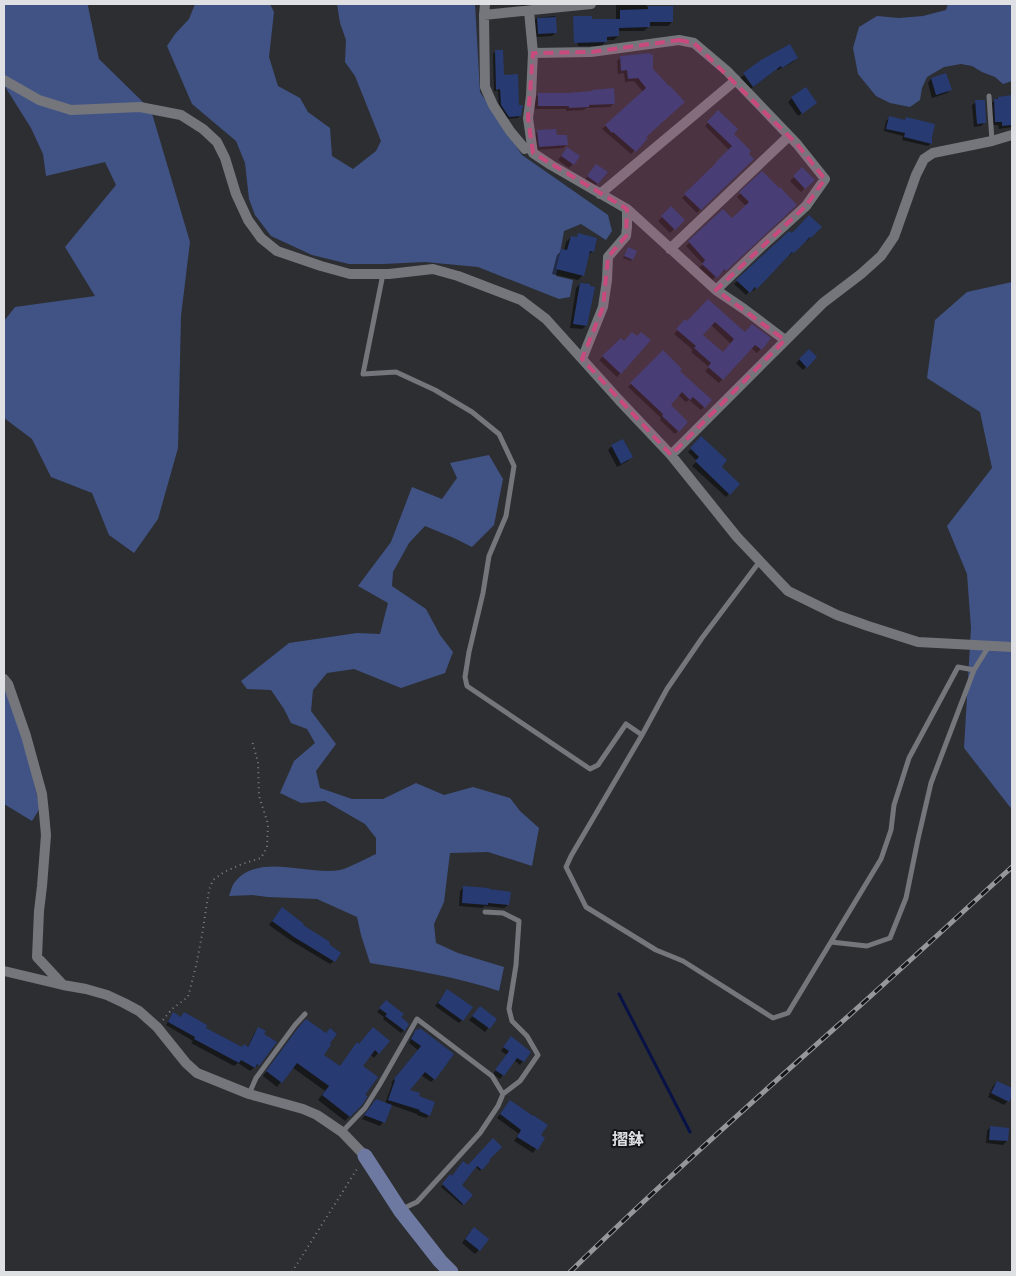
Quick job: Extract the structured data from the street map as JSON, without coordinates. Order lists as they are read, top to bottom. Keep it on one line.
{"districts":["摺鉢"]}
